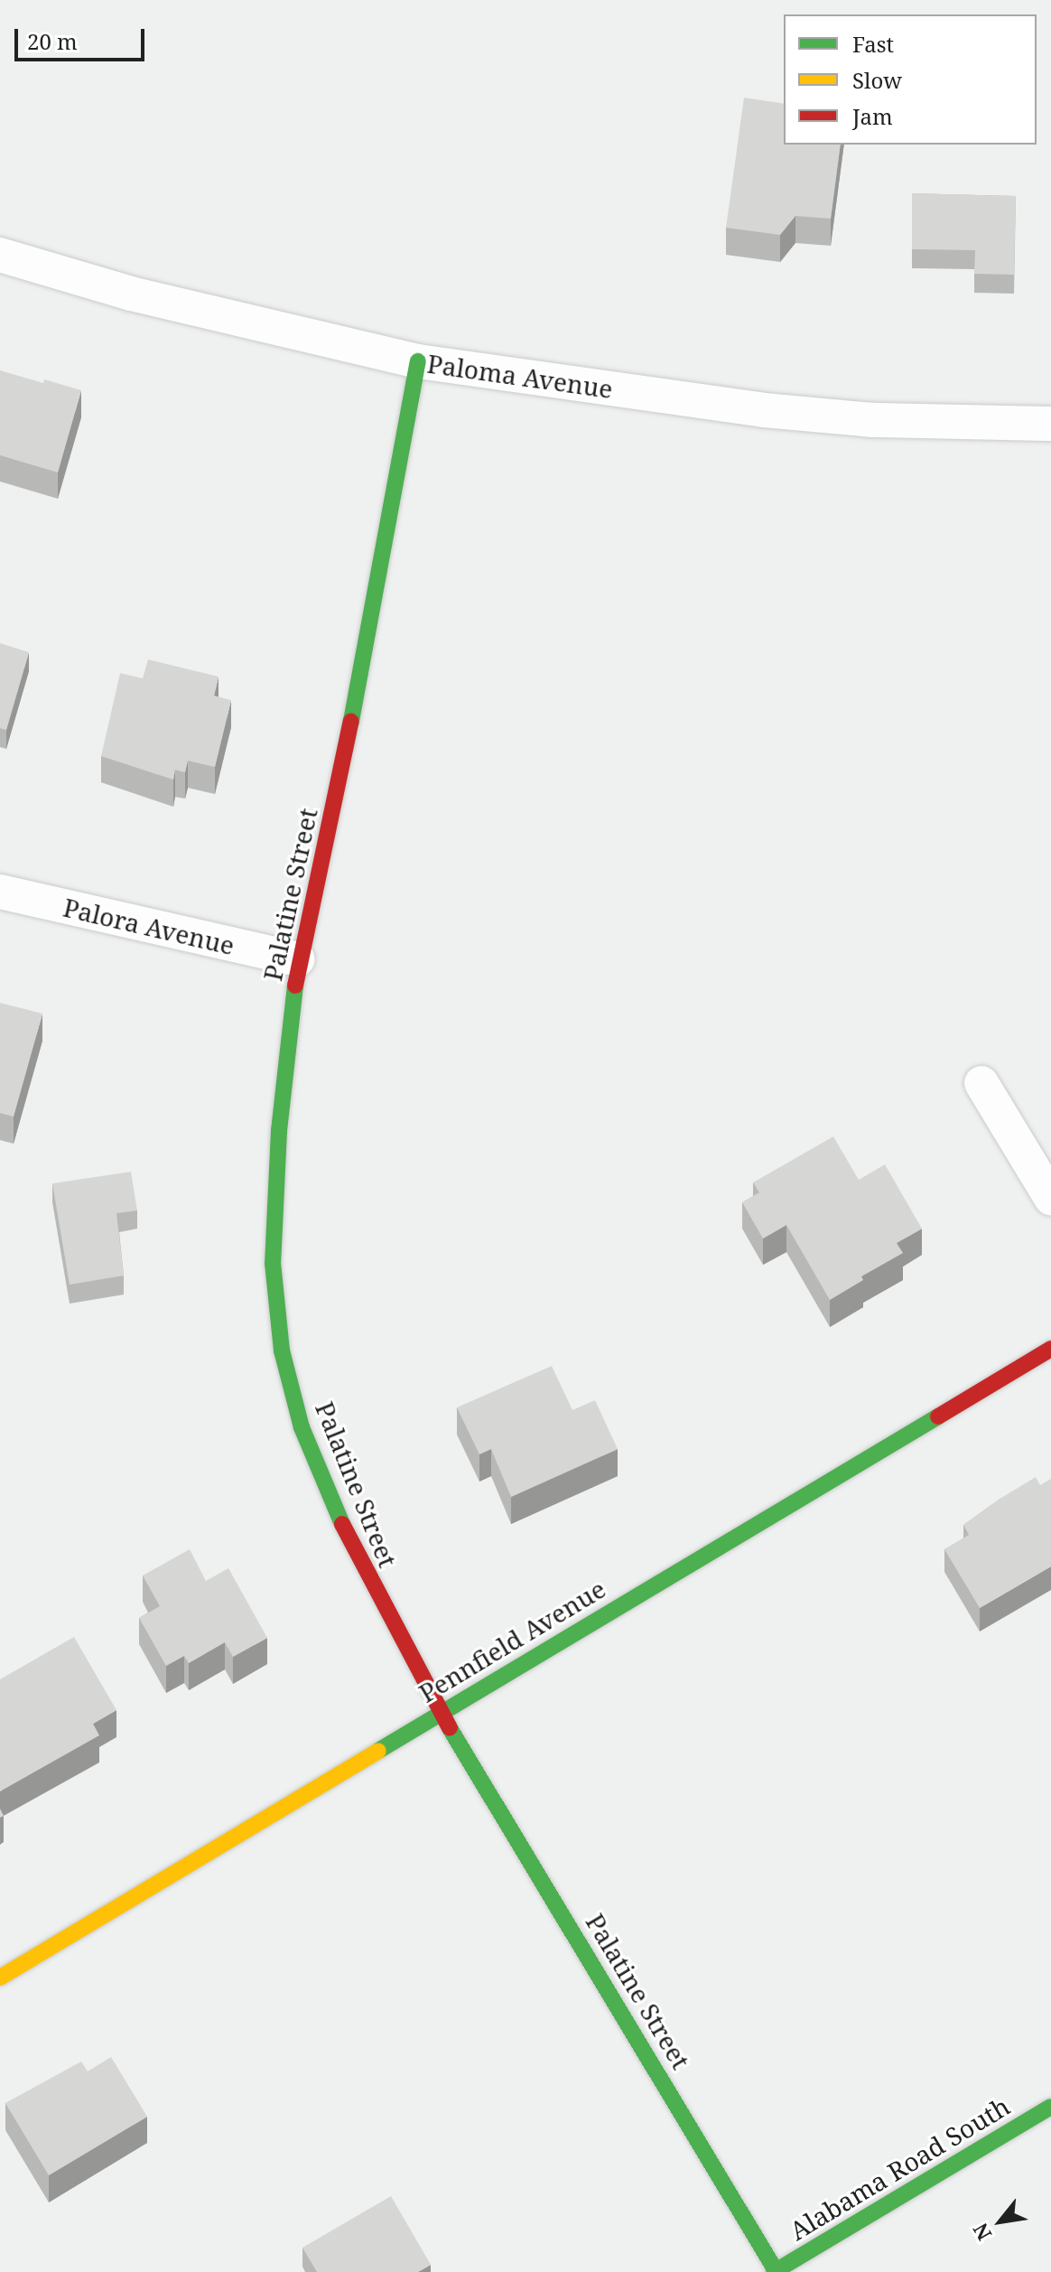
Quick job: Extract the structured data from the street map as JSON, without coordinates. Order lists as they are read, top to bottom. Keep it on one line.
{"streets":{"street":["Paloma Avenue","Palatine Street","Palora Avenue","Pennfield Avenue","Alabama Road South"]},"crossings":[["Paloma Avenue","Palatine Street"],["Palatine Street","Palora Avenue"],["Palatine Street","Pennfield Avenue"],["Palatine Street","Alabama Road South"]],"legend":["Fast","Slow","Jam"],"scale_bar":"20 m","north":"bottom left"}
